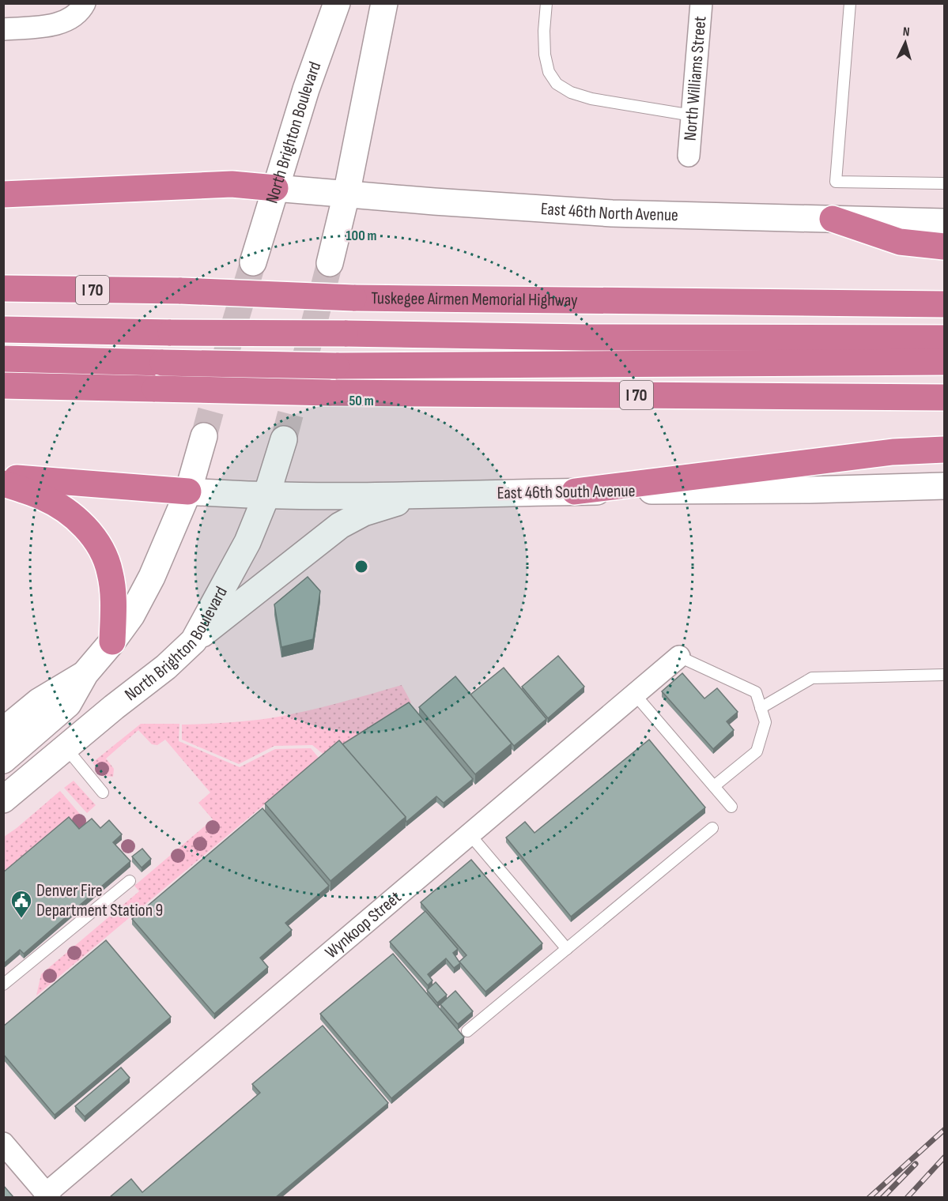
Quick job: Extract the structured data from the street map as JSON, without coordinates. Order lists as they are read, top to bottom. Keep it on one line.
{"streets":{"highway":["I 70","Tuskegee Airmen Memorial Highway"],"main road":["North Brighton Boulevard","East 46th North Avenue","East 46th South Avenue"],"street":["North Williams Street","Wynkoop Street"]},"crossings":[["North Brighton Boulevard","East 46th North Avenue"],["North Brighton Boulevard","East 46th South Avenue"]],"places":{"public building":["Denver Fire Department Station 9"]},"north":"top","rings":["100 m","50 m"]}
